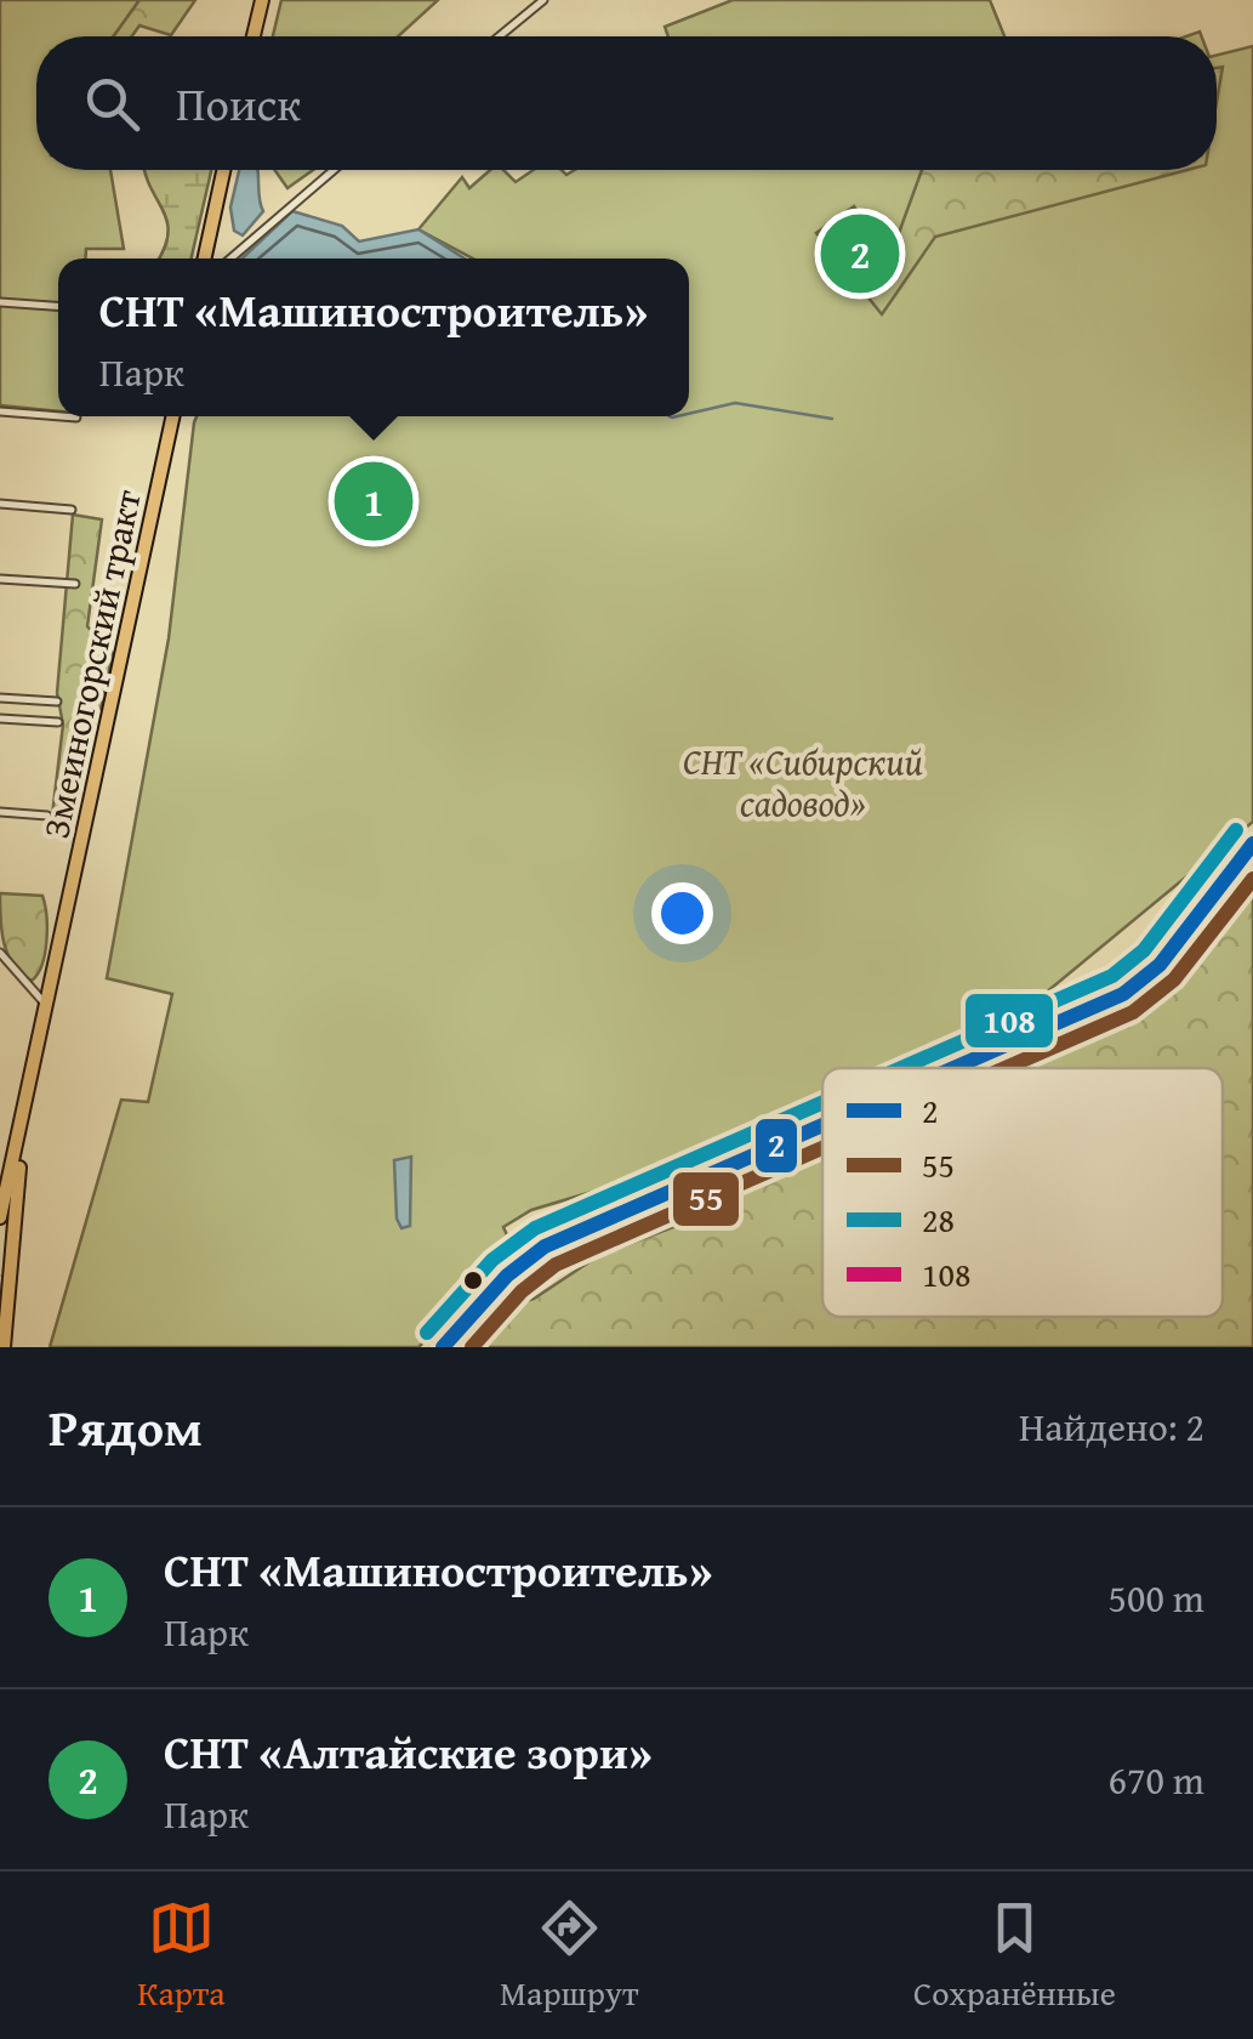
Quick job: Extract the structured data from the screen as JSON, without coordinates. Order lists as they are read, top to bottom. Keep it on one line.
{"streets":{"highway":["Змеиногорский тракт"]},"parks":["СНТ «Сибирский садовод»"],"lines":["transit line 108","transit line 2","transit line 55"],"legend":["2","55","28","108"],"page":{"search":"Поиск","pins":["2","1"],"popup":["СНТ «Машиностроитель»","Парк"],"heading":["Рядом","Найдено: 2"],"list":[{"mark":"1","name":"СНТ «Машиностроитель»","note":"Парк","value":"500 m"},{"mark":"2","name":"СНТ «Алтайские зори»","note":"Парк","value":"670 m"}],"nav":["Карта","Маршрут","Сохранённые"]}}
